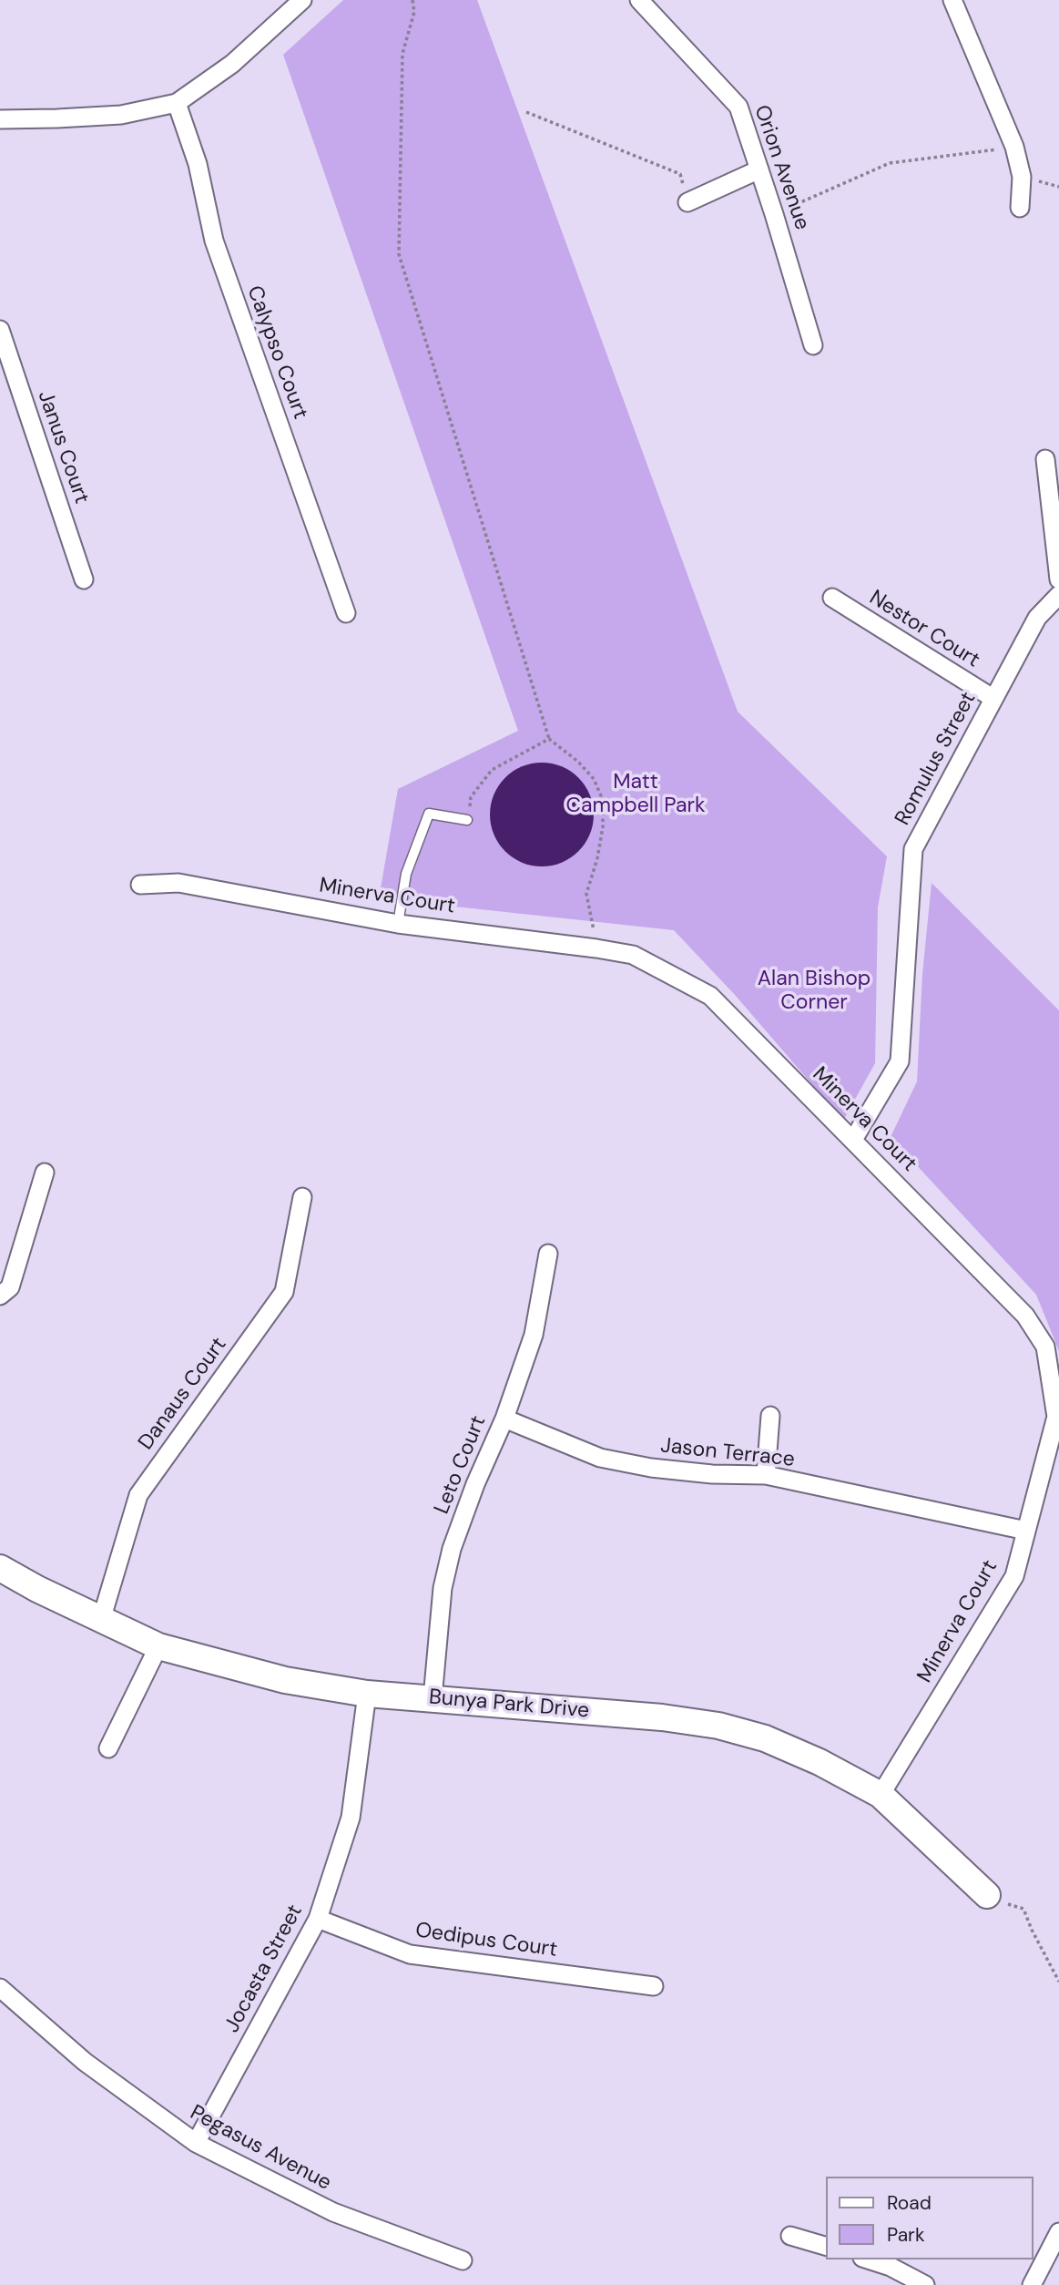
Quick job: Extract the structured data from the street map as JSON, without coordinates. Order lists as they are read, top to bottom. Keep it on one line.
{"streets":{"street":["Orion Avenue","Calypso Court","Janus Court","Nestor Court","Romulus Street","Minerva Court","Danaus Court","Jason Terrace","Leto Court","Bunya Park Drive","Oedipus Court","Jocasta Street","Pegasus Avenue"]},"crossings":[["Nestor Court","Romulus Street"],["Romulus Street","Minerva Court"],["Minerva Court","Jason Terrace"],["Minerva Court","Bunya Park Drive"],["Danaus Court","Bunya Park Drive"],["Jason Terrace","Leto Court"],["Leto Court","Bunya Park Drive"],["Bunya Park Drive","Jocasta Street"],["Oedipus Court","Jocasta Street"],["Jocasta Street","Pegasus Avenue"]],"parks":["Matt Campbell Park","Alan Bishop Corner"],"legend":["Road","Park"]}
